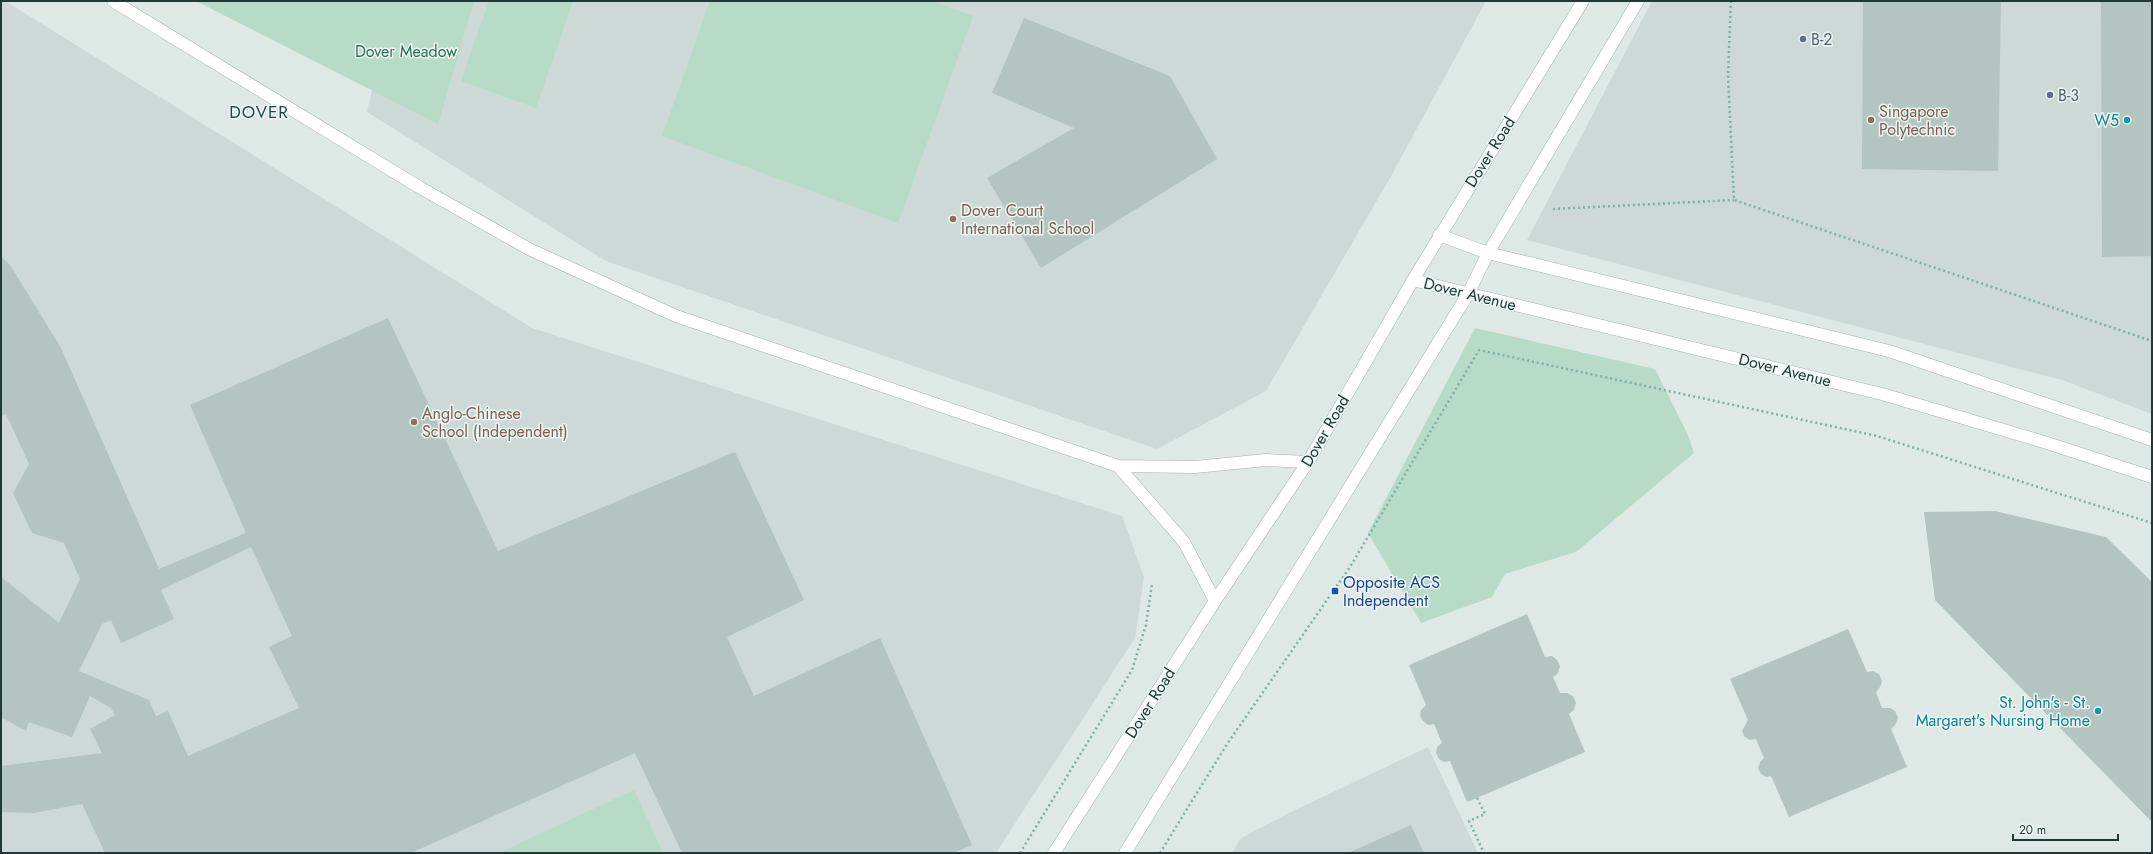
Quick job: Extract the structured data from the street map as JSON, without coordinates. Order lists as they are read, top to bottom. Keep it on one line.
{"streets":{"street":["Dover Road","Dover Avenue"]},"crossings":[["Dover Road","Dover Avenue"]],"districts":["DOVER"],"parks":["Dover Meadow"],"places":{"other":["B-2","B-3","Singapore Polytechnic","W5","Dover Court International School","Anglo-Chinese School (Independent)","St. John's - St. Margaret's Nursing Home"],"transit":["Opposite ACS Independent"]},"scale_bar":"20 m"}
